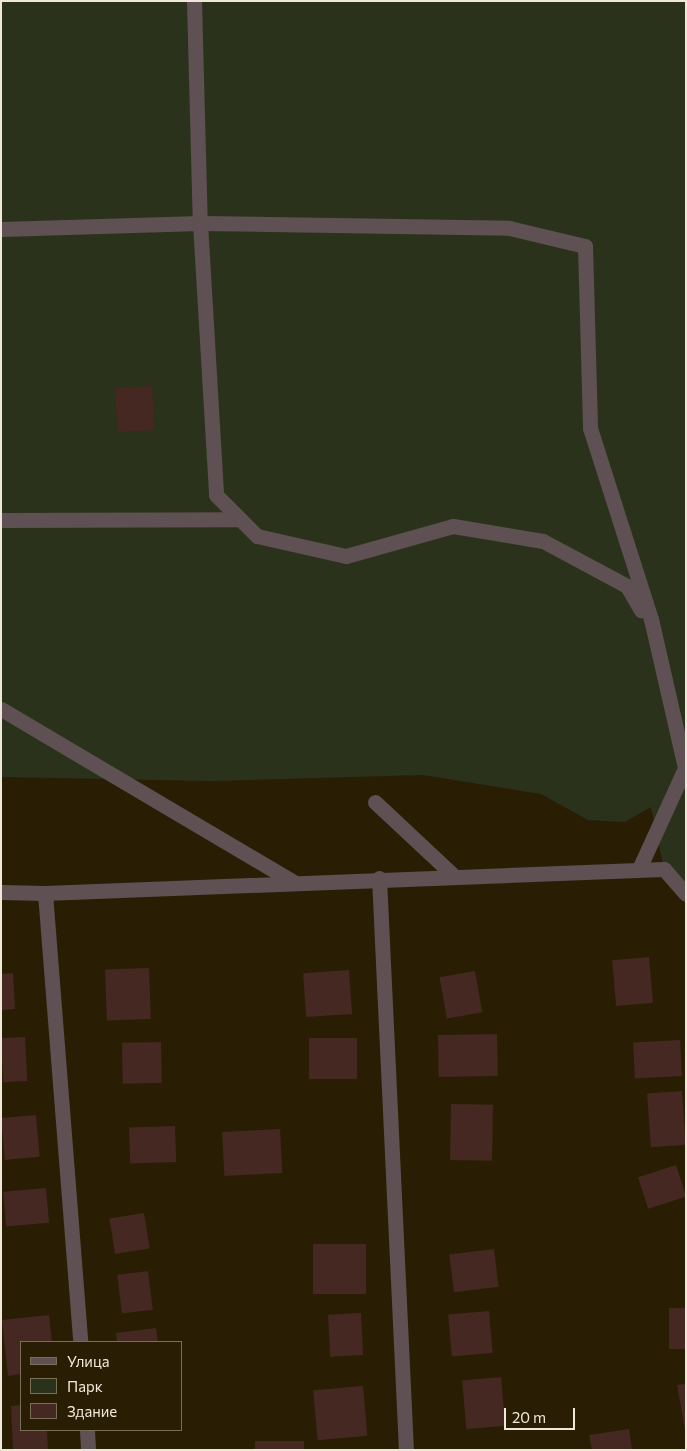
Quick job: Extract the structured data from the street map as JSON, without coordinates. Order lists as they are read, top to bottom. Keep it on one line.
{"legend":["Улица","Парк","Здание"],"scale_bar":"20 m"}
